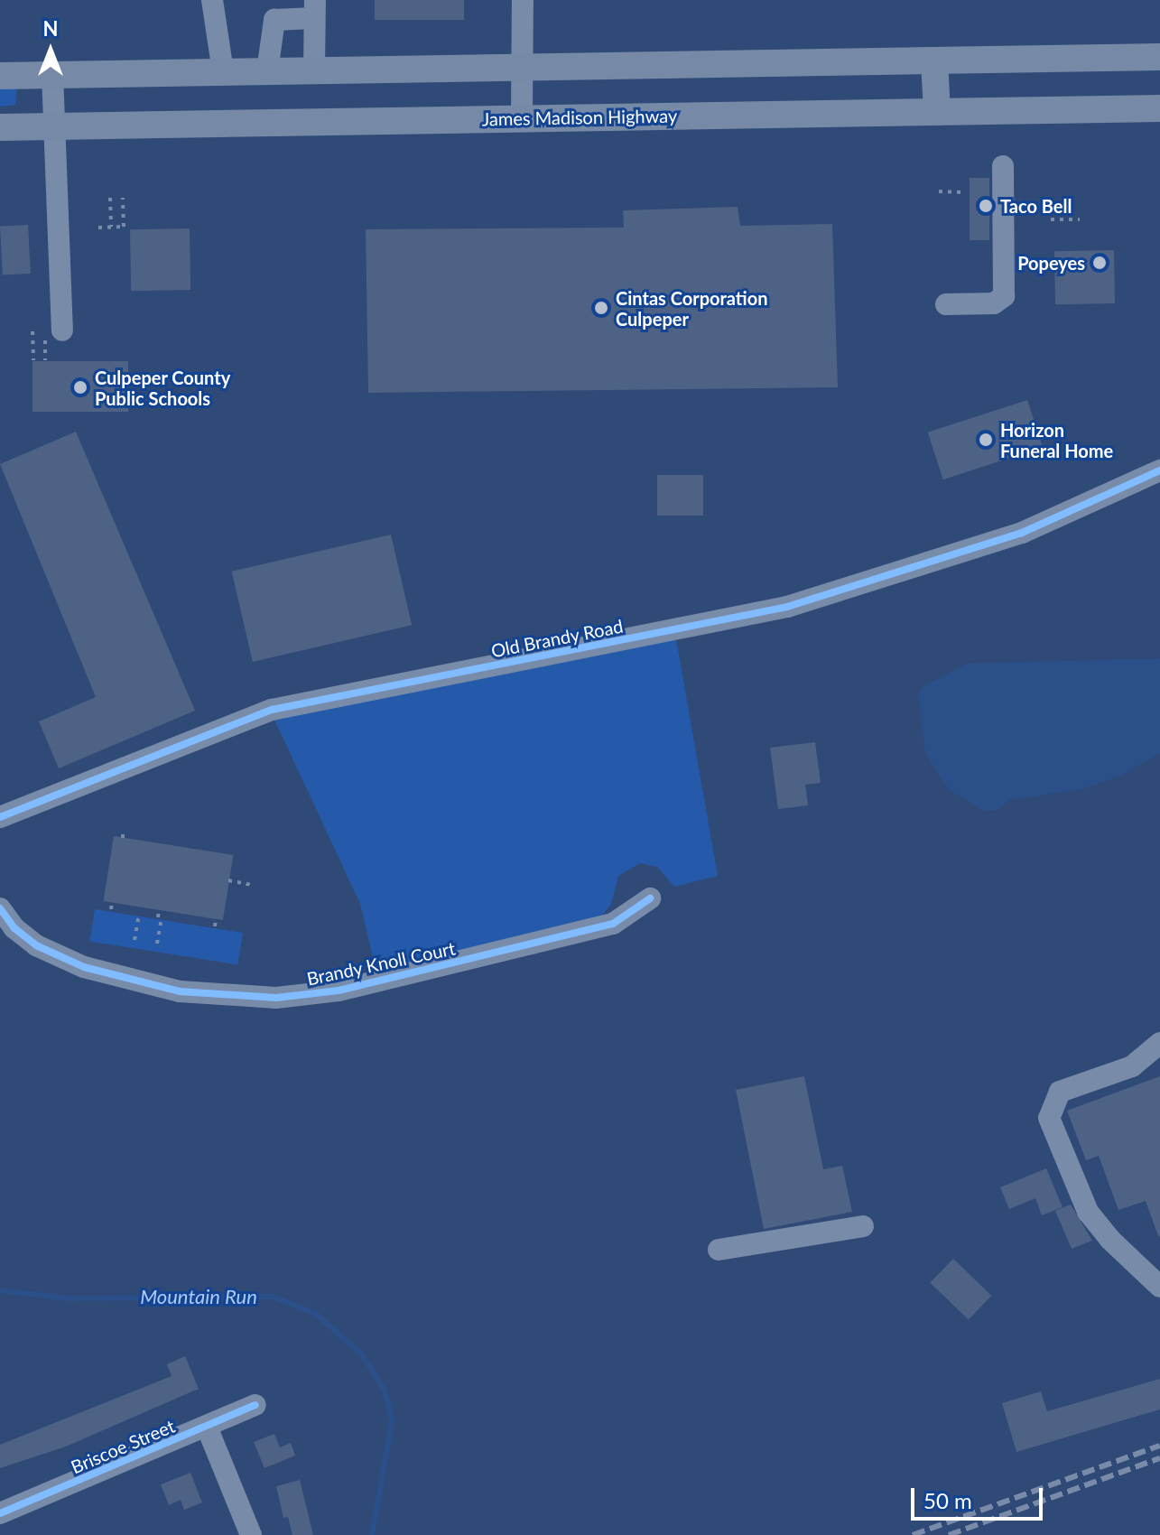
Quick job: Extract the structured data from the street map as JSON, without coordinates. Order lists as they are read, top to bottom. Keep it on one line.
{"streets":{"main road":["James Madison Highway"],"street":["Old Brandy Road","Brandy Knoll Court","Briscoe Street"]},"water":["Mountain Run"],"places":["Taco Bell","Popeyes","Cintas Corporation Culpeper","Culpeper County Public Schools","Horizon Funeral Home"],"scale_bar":"50 m","north":"top"}
